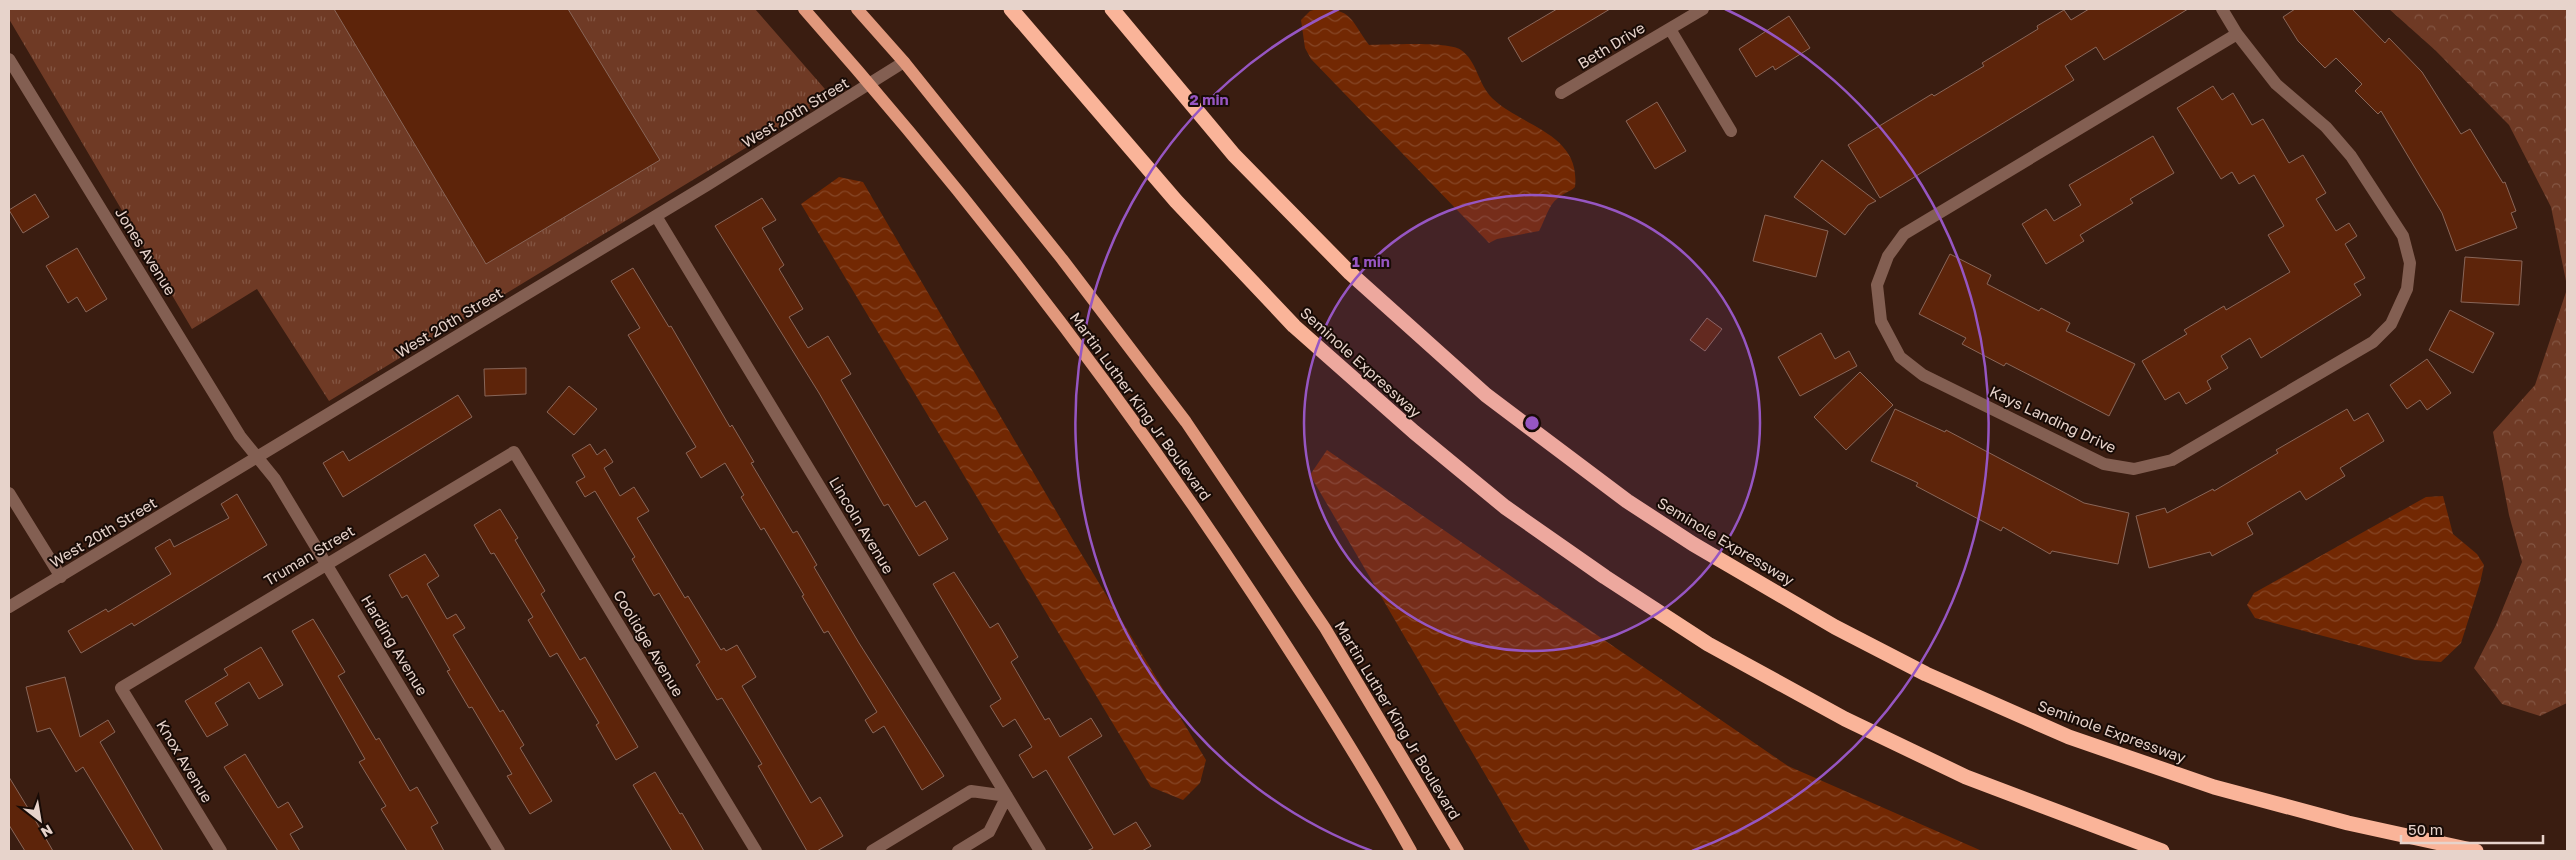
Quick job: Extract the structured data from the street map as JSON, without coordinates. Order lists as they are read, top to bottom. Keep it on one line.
{"streets":{"highway":["Seminole Expressway"],"main road":["Martin Luther King Jr Boulevard"],"street":["Beth Drive","West 20th Street","Jones Avenue","Kays Landing Drive","Lincoln Avenue","Truman Street","Coolidge Avenue","Harding Avenue","Knox Avenue"]},"crossings":[["West 20th Street","Jones Avenue"],["West 20th Street","Martin Luther King Jr Boulevard"],["West 20th Street","Lincoln Avenue"],["West 20th Street","Harding Avenue"],["Jones Avenue","Harding Avenue"],["Truman Street","Coolidge Avenue"],["Truman Street","Harding Avenue"],["Truman Street","Knox Avenue"]],"scale_bar":"50 m","north":"bottom right","rings":["2 min","1 min"]}
